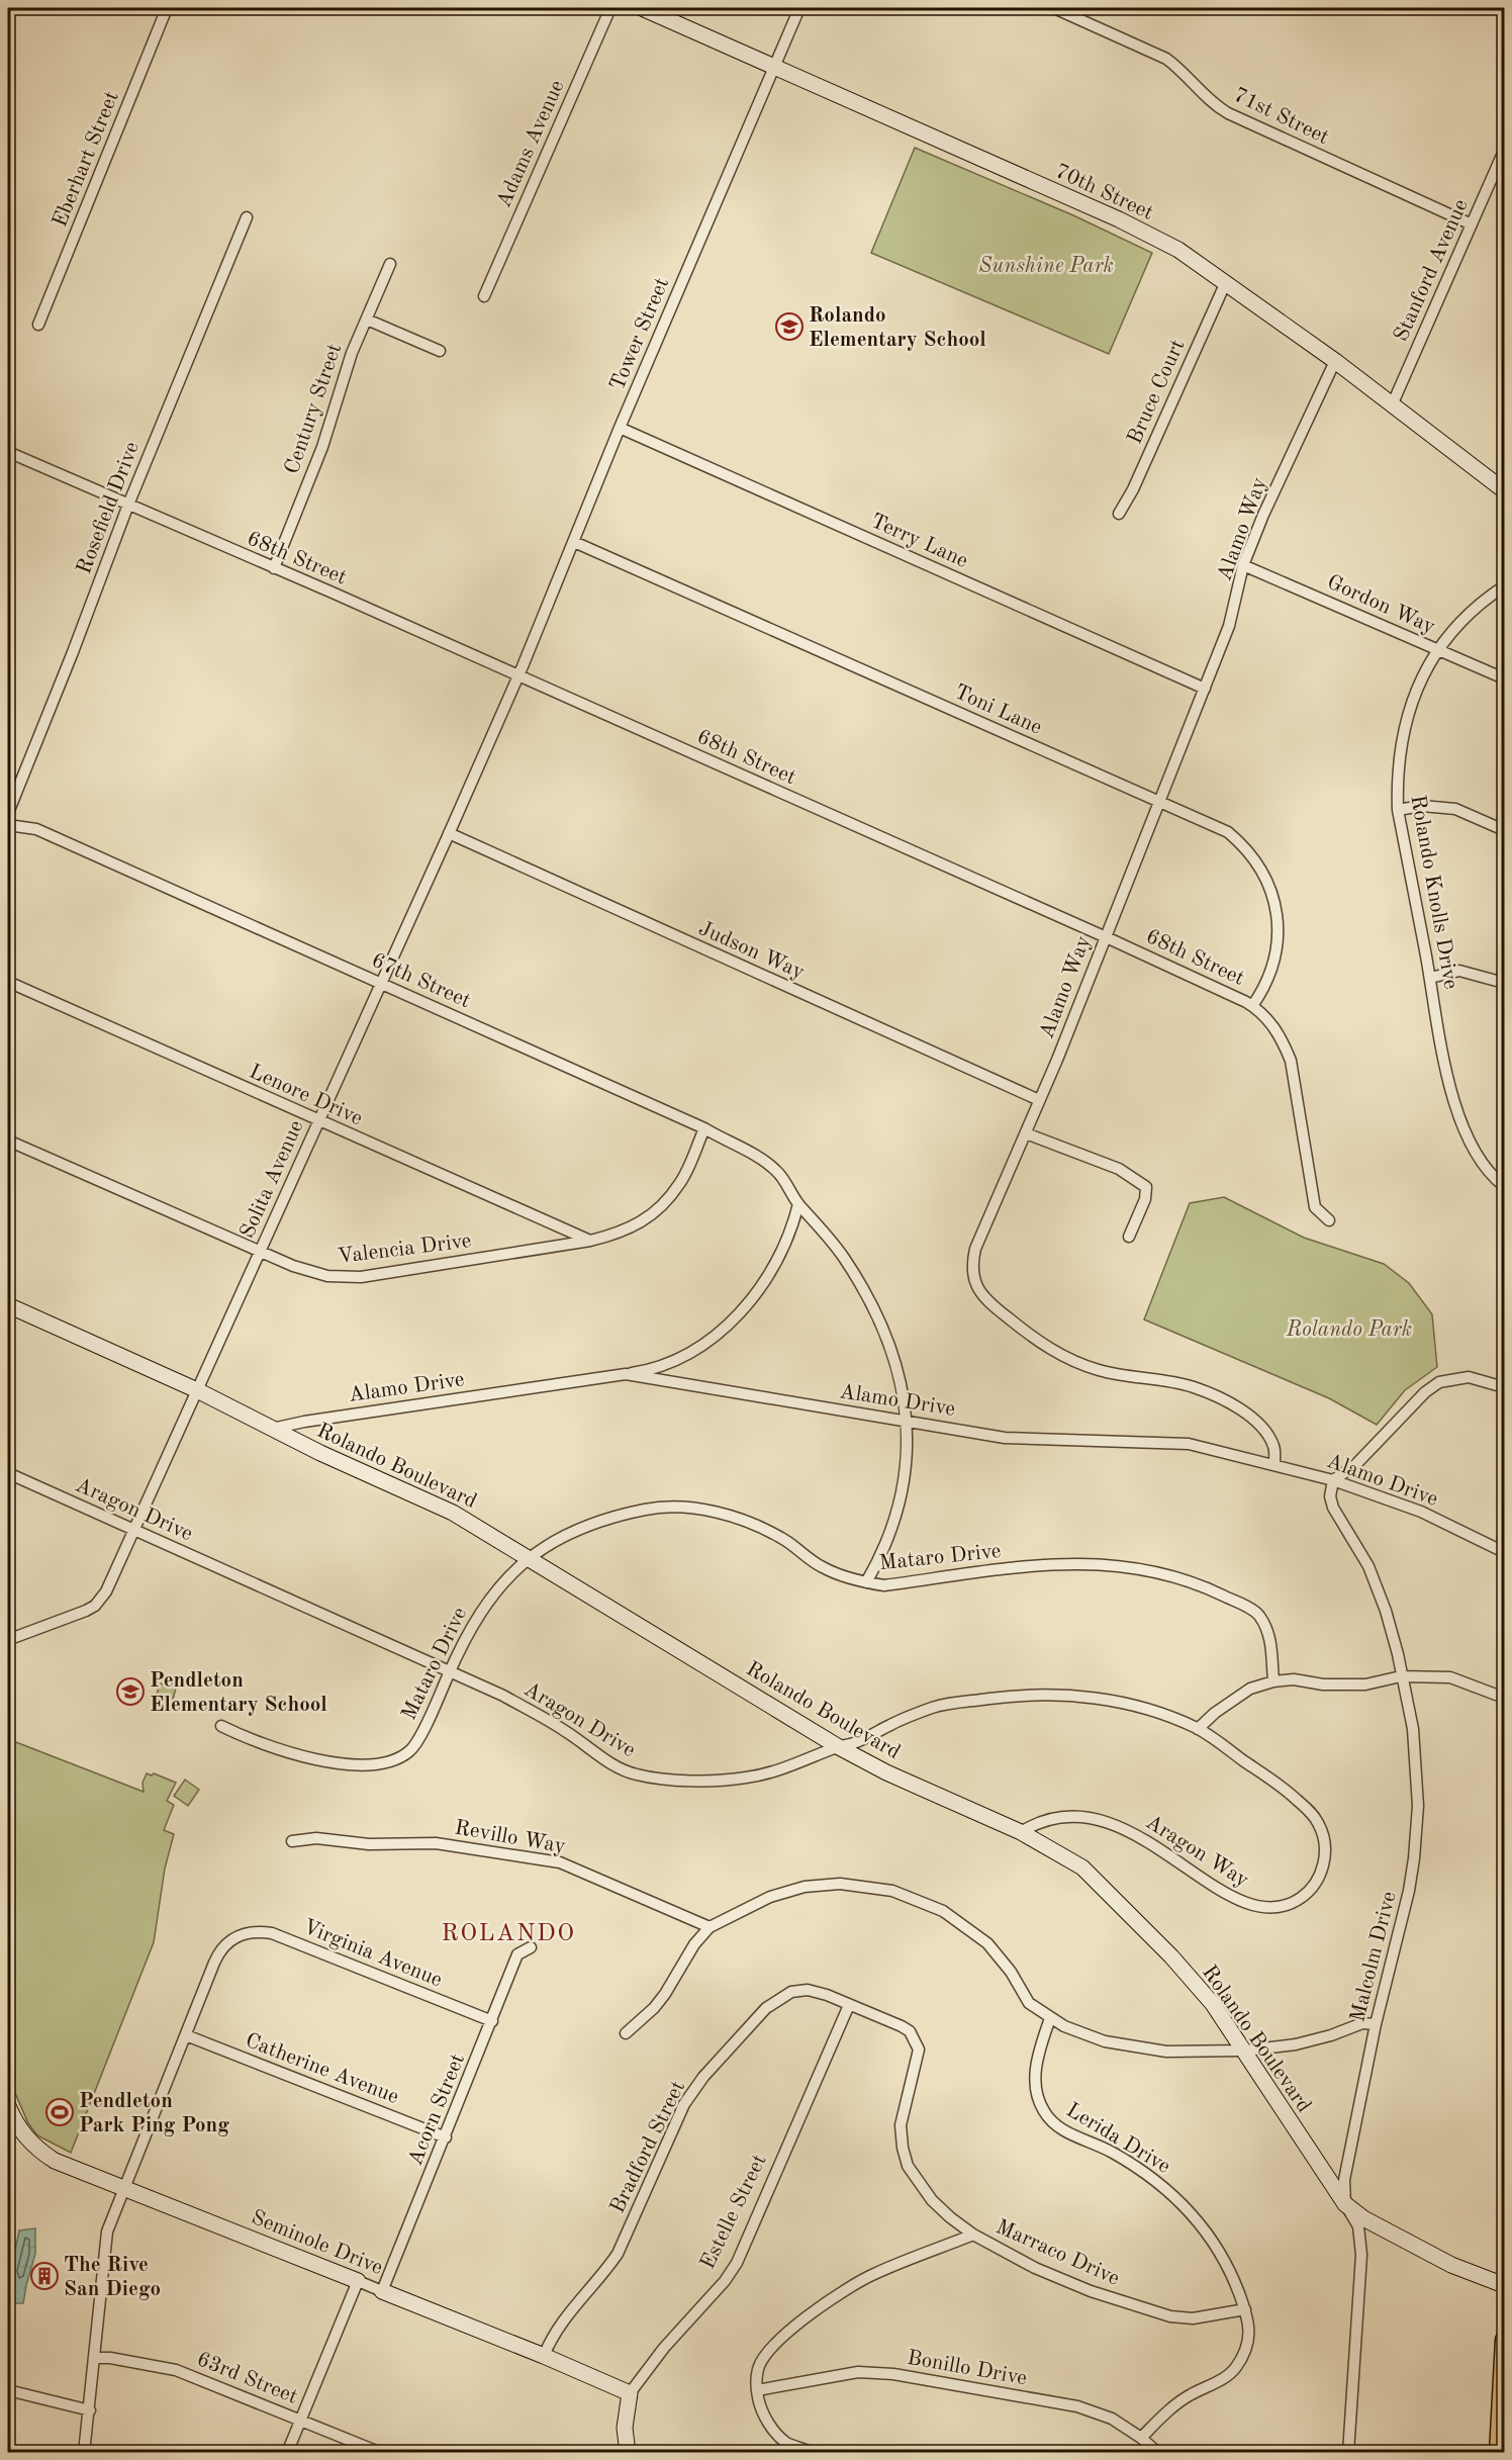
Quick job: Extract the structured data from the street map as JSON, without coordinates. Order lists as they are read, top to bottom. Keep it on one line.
{"streets":{"street":["71st Street","Adams Avenue","Eberhart Street","70th Street","Stanford Avenue","Tower Street","Bruce Court","Century Street","Rosefield Drive","Alamo Way","Terry Lane","68th Street","Gordon Way","Toni Lane","Rolando Knolls Drive","Judson Way","67th Street","Lenore Drive","Solita Avenue","Valencia Drive","Alamo Drive","Rolando Boulevard","Aragon Drive","Mataro Drive","Revillo Way","Aragon Way","Virginia Avenue","Malcolm Drive","Catherine Avenue","Acorn Street","Lerida Drive","Bradford Street","Estelle Street","Seminole Drive","Marraco Drive","Bonillo Drive","63rd Street"]},"crossings":[["71st Street","Stanford Avenue"],["70th Street","Stanford Avenue"],["70th Street","Tower Street"],["70th Street","Bruce Court"],["70th Street","Alamo Way"],["Tower Street","Terry Lane"],["Tower Street","68th Street"],["Tower Street","Toni Lane"],["Tower Street","Solita Avenue"],["Century Street","68th Street"],["Rosefield Drive","68th Street"],["Alamo Way","Terry Lane"],["Alamo Way","68th Street"],["Alamo Way","Gordon Way"],["Alamo Way","Toni Lane"],["Alamo Way","Judson Way"],["Alamo Way","Alamo Drive"],["68th Street","Toni Lane"],["68th Street","Solita Avenue"],["Gordon Way","Rolando Knolls Drive"],["Judson Way","Solita Avenue"],["67th Street","Solita Avenue"],["67th Street","Valencia Drive"],["67th Street","Alamo Drive"],["67th Street","Mataro Drive"],["Lenore Drive","Solita Avenue"],["Lenore Drive","Valencia Drive"],["Solita Avenue","Valencia Drive"],["Solita Avenue","Rolando Boulevard"],["Solita Avenue","Aragon Drive"],["Alamo Drive","Rolando Boulevard"],["Alamo Drive","Malcolm Drive"],["Rolando Boulevard","Aragon Drive"],["Rolando Boulevard","Mataro Drive"],["Rolando Boulevard","Aragon Way"],["Rolando Boulevard","Malcolm Drive"],["Aragon Drive","Mataro Drive"],["Aragon Drive","Aragon Way"],["Virginia Avenue","Catherine Avenue"],["Virginia Avenue","Acorn Street"],["Catherine Avenue","Acorn Street"],["Acorn Street","Seminole Drive"],["Lerida Drive","Marraco Drive"],["Lerida Drive","Bonillo Drive"],["Bradford Street","Estelle Street"],["Bradford Street","Seminole Drive"],["Bradford Street","Marraco Drive"],["Estelle Street","Seminole Drive"],["Estelle Street","Marraco Drive"]],"districts":["ROLANDO"],"parks":["Sunshine Park","Rolando Park"],"places":{"school or university":["Rolando Elementary School","Pendleton Elementary School"],"sports":["Pendleton Park Ping Pong"],"building":["The Rive San Diego"]}}
